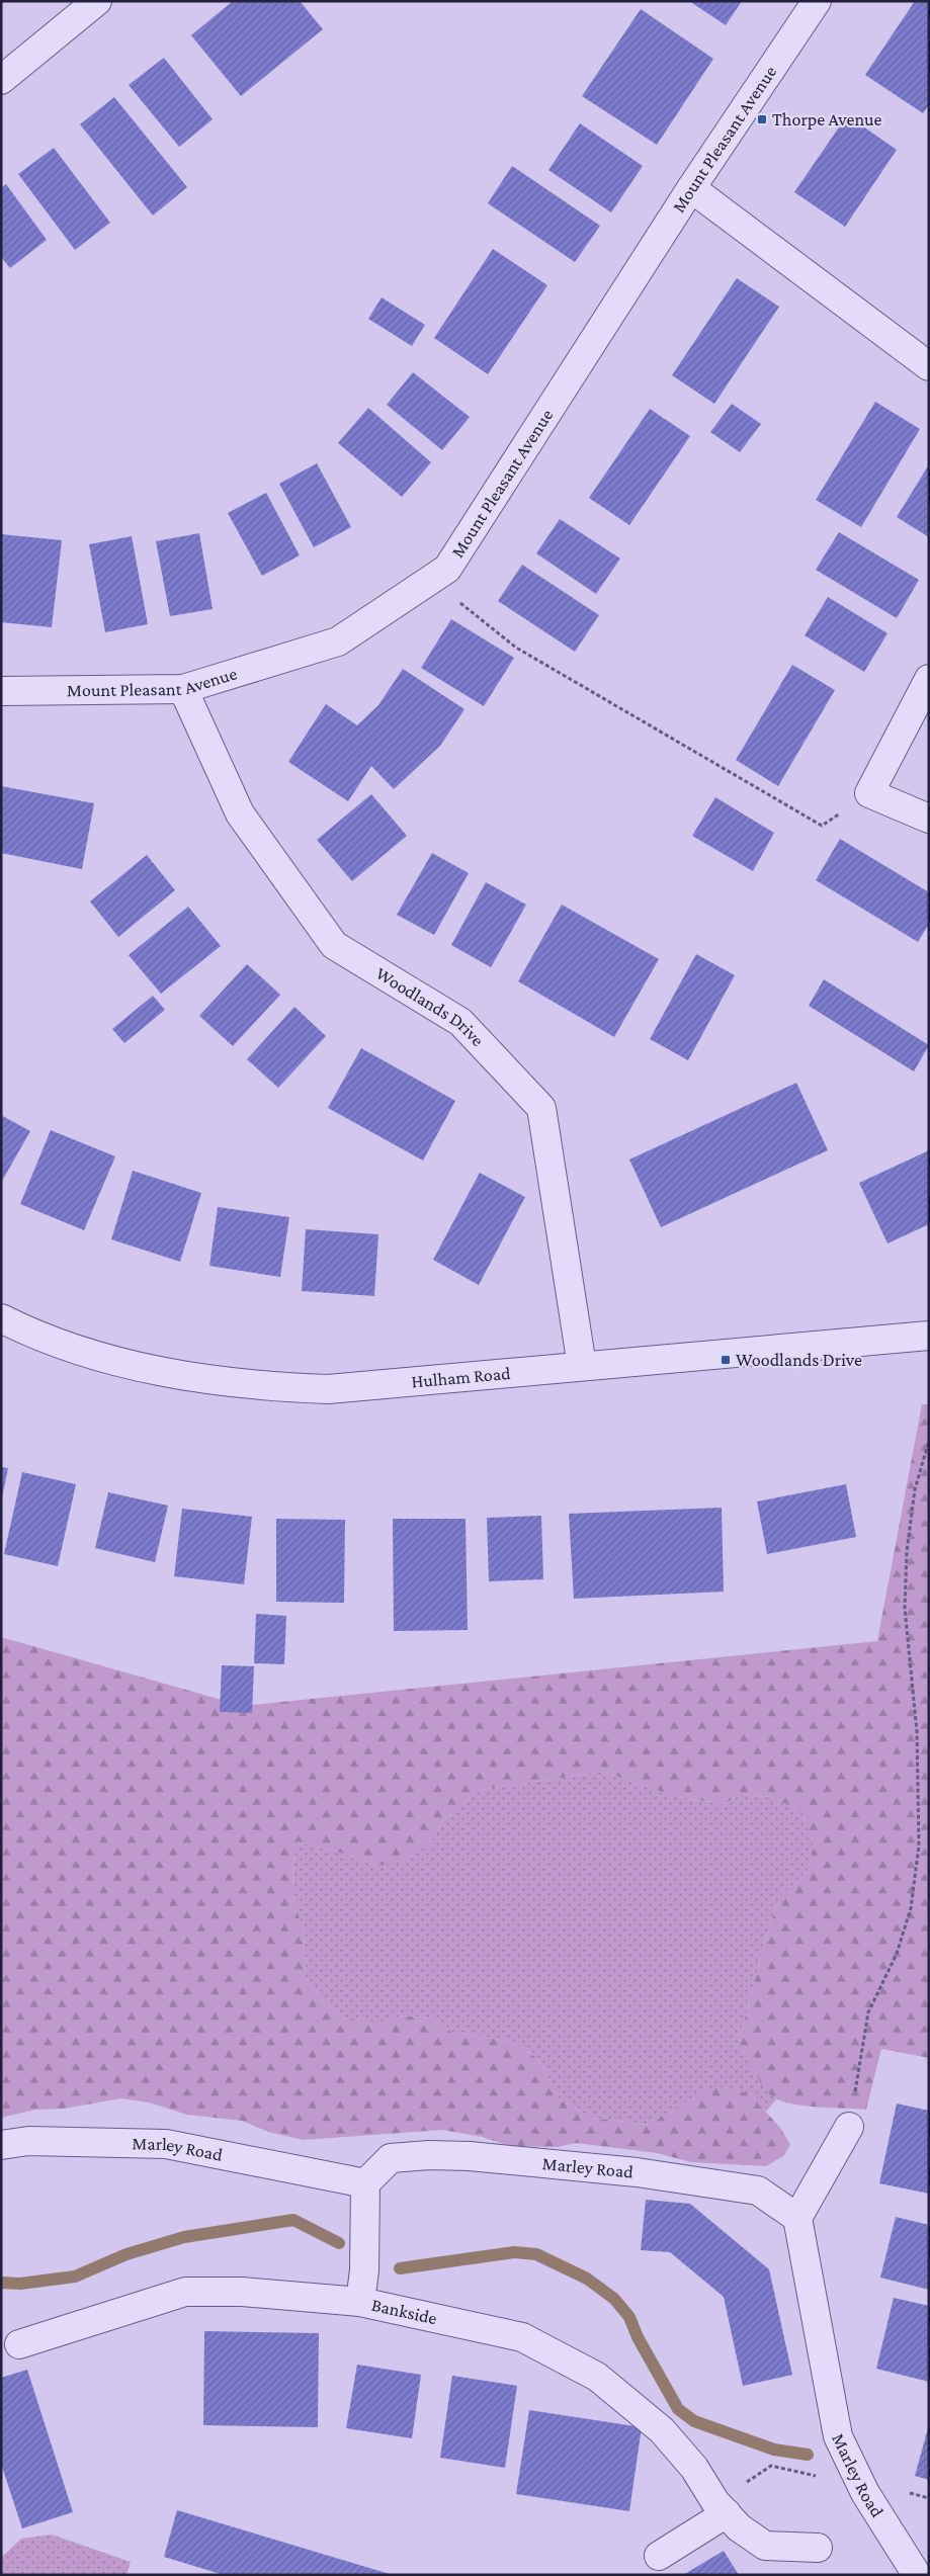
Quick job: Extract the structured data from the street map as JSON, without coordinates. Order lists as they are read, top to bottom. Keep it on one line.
{"streets":{"street":["Mount Pleasant Avenue","Woodlands Drive","Hulham Road","Marley Road","Bankside"]},"crossings":[["Mount Pleasant Avenue","Woodlands Drive"],["Woodlands Drive","Hulham Road"]],"places":{"transit":["Thorpe Avenue","Woodlands Drive"]}}
